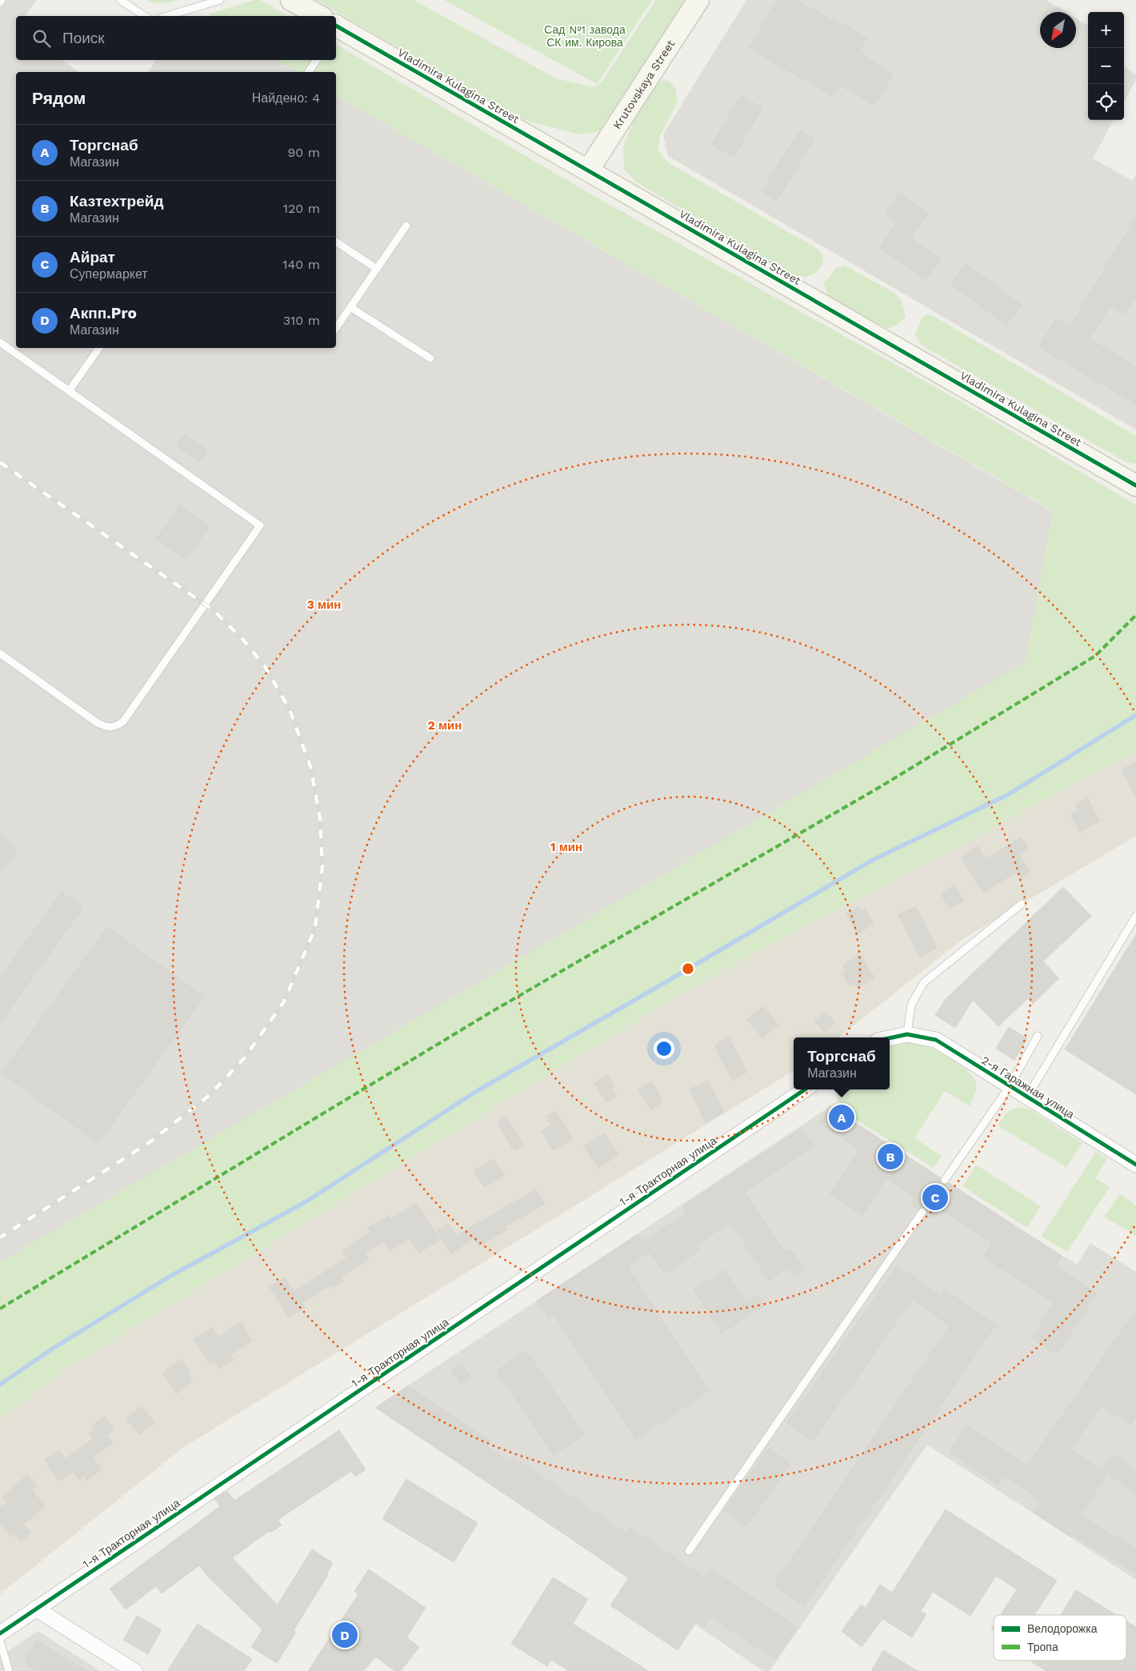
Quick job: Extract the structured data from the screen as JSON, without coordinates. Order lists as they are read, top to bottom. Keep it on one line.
{"streets":{"street":["Krutovskaya Street","Vladimira Kulagina Street","2-я Гаражная улица","1-я Тракторная улица"]},"crossings":[["Krutovskaya Street","Vladimira Kulagina Street"]],"parks":["Сад №1 завода СК им. Кирова"],"legend":["Велодорожка","Тропа"],"north":"bottom left","page":{"map_buttons":["+","−"],"search":"Поиск","heading":["Рядом","Найдено: 4"],"list":[{"mark":"A","name":"Торгснаб","note":"Магазин","value":"90 m"},{"mark":"B","name":"Казтехтрейд","note":"Магазин","value":"120 m"},{"mark":"C","name":"Айрат","note":"Супермаркет","value":"140 m"},{"mark":"D","name":"Акпп.Pro","note":"Магазин","value":"310 m"}],"popup":["Торгснаб","Магазин"],"pins":["A","B","C","D"]},"rings":["3 мин","2 мин","1 мин"]}
